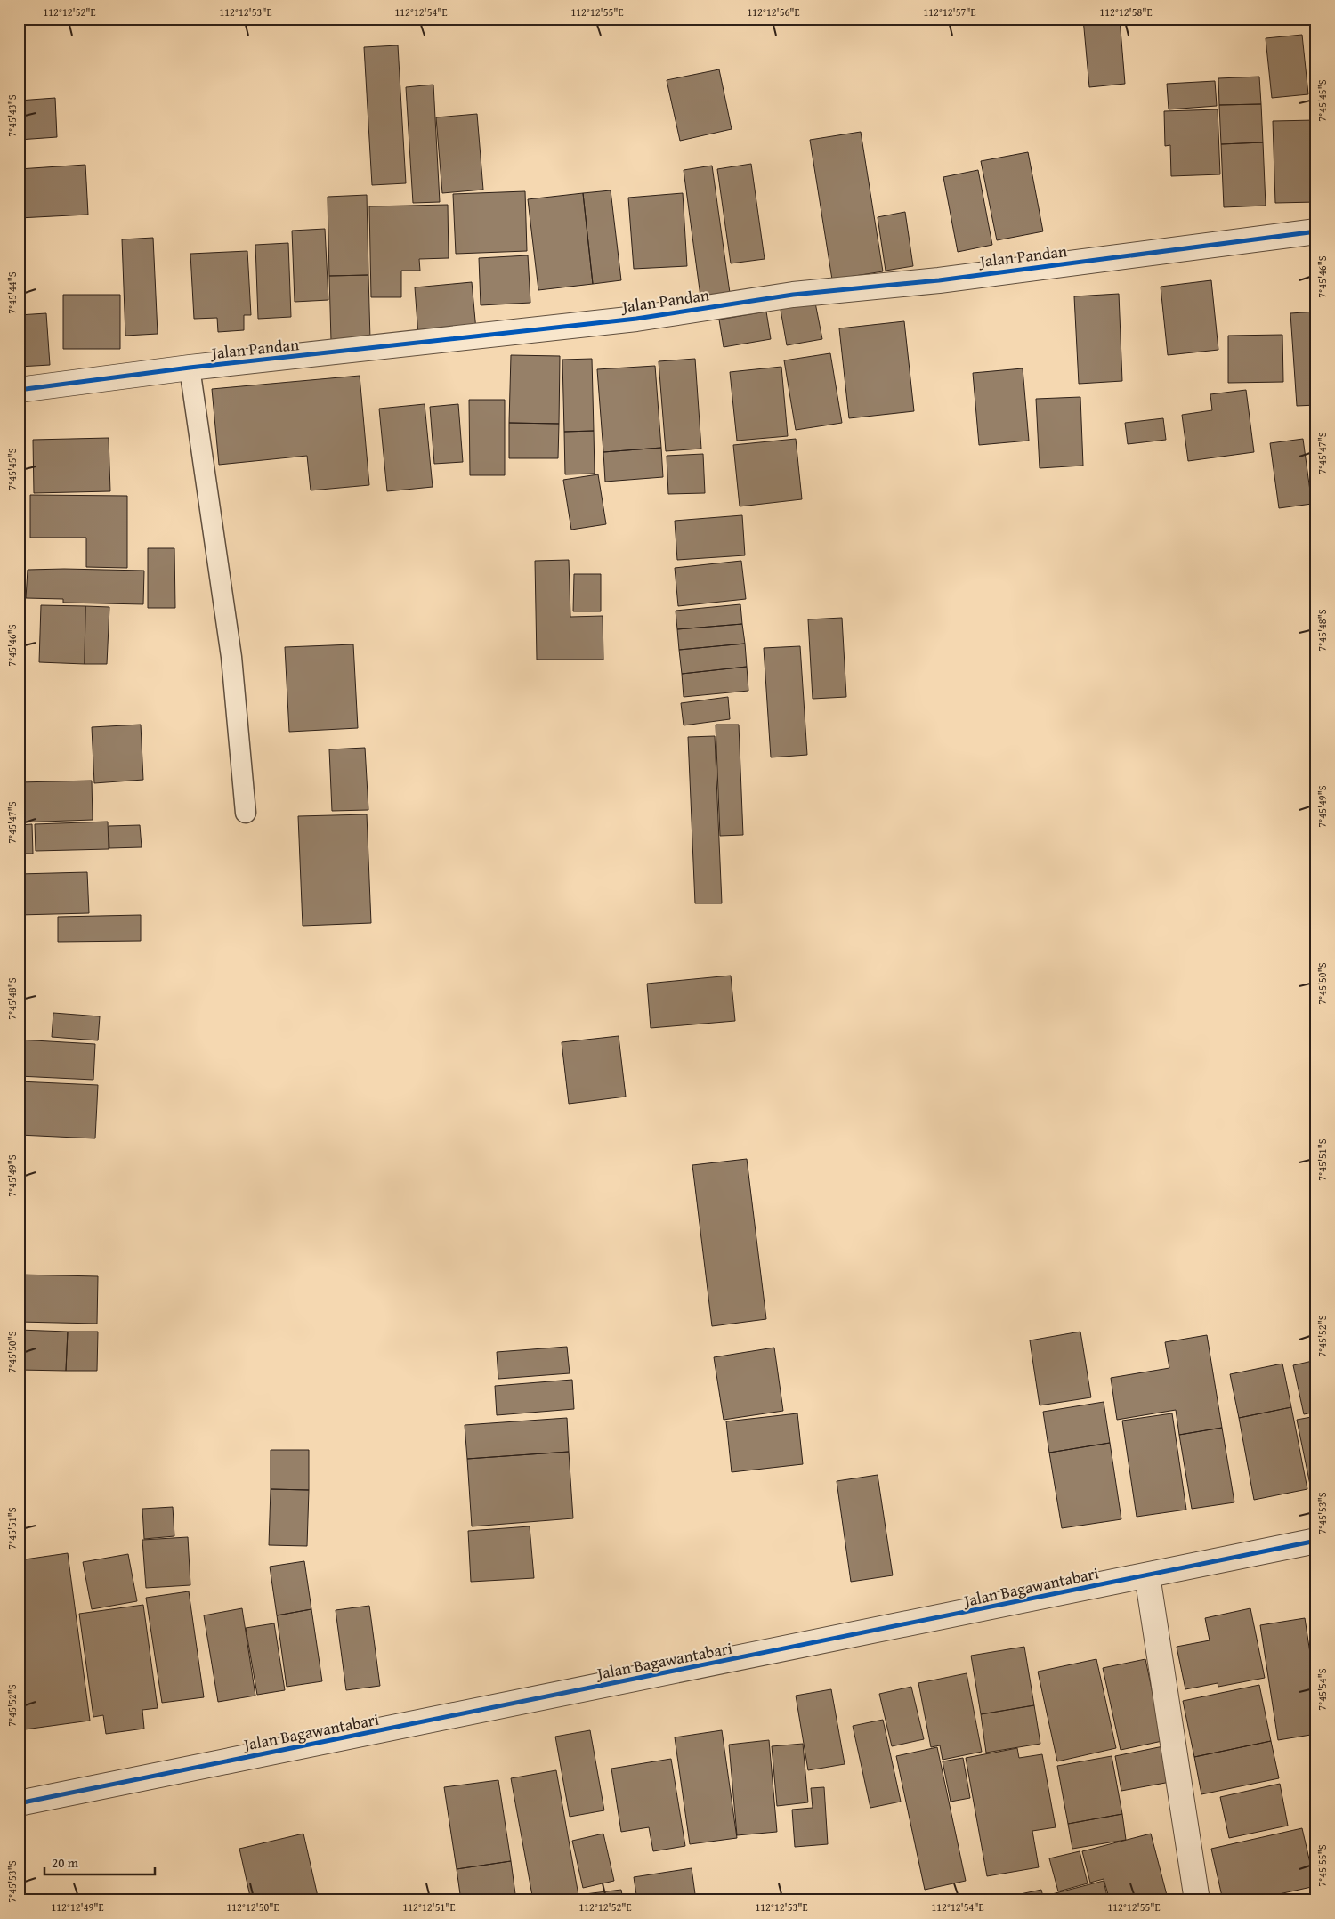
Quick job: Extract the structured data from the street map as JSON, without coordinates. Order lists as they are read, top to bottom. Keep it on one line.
{"streets":{"street":["Jalan Pandan","Jalan Bagawantabari"]},"scale_bar":"20 m","coordinates":["112°12'52\"E","112°12'53\"E","112°12'54\"E","112°12'55\"E","112°12'56\"E","112°12'57\"E","112°12'58\"E","7°45'45\"S","7°45'43\"S","7°45'46\"S","7°45'44\"S","7°45'47\"S","7°45'48\"S","7°45'49\"S","7°45'50\"S","7°45'51\"S","7°45'52\"S","7°45'53\"S","7°45'54\"S","7°45'55\"S","112°12'49\"E","112°12'50\"E","112°12'51\"E"]}
